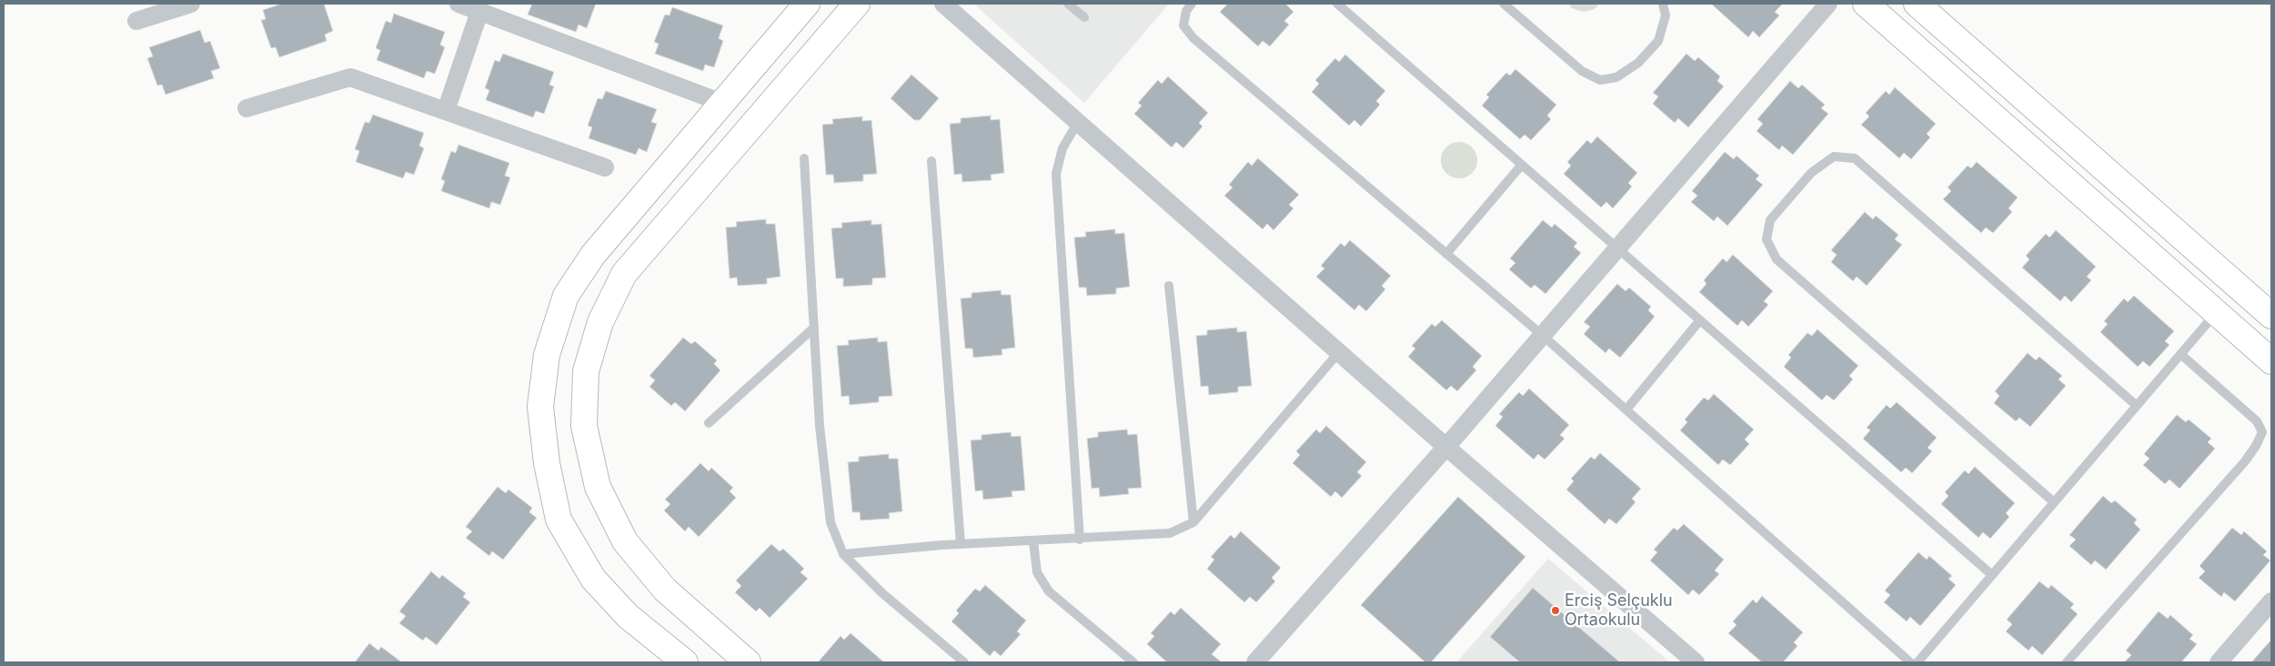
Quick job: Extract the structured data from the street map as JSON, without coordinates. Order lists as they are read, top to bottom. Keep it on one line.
{"places":["Erciş Selçuklu Ortaokulu"]}
